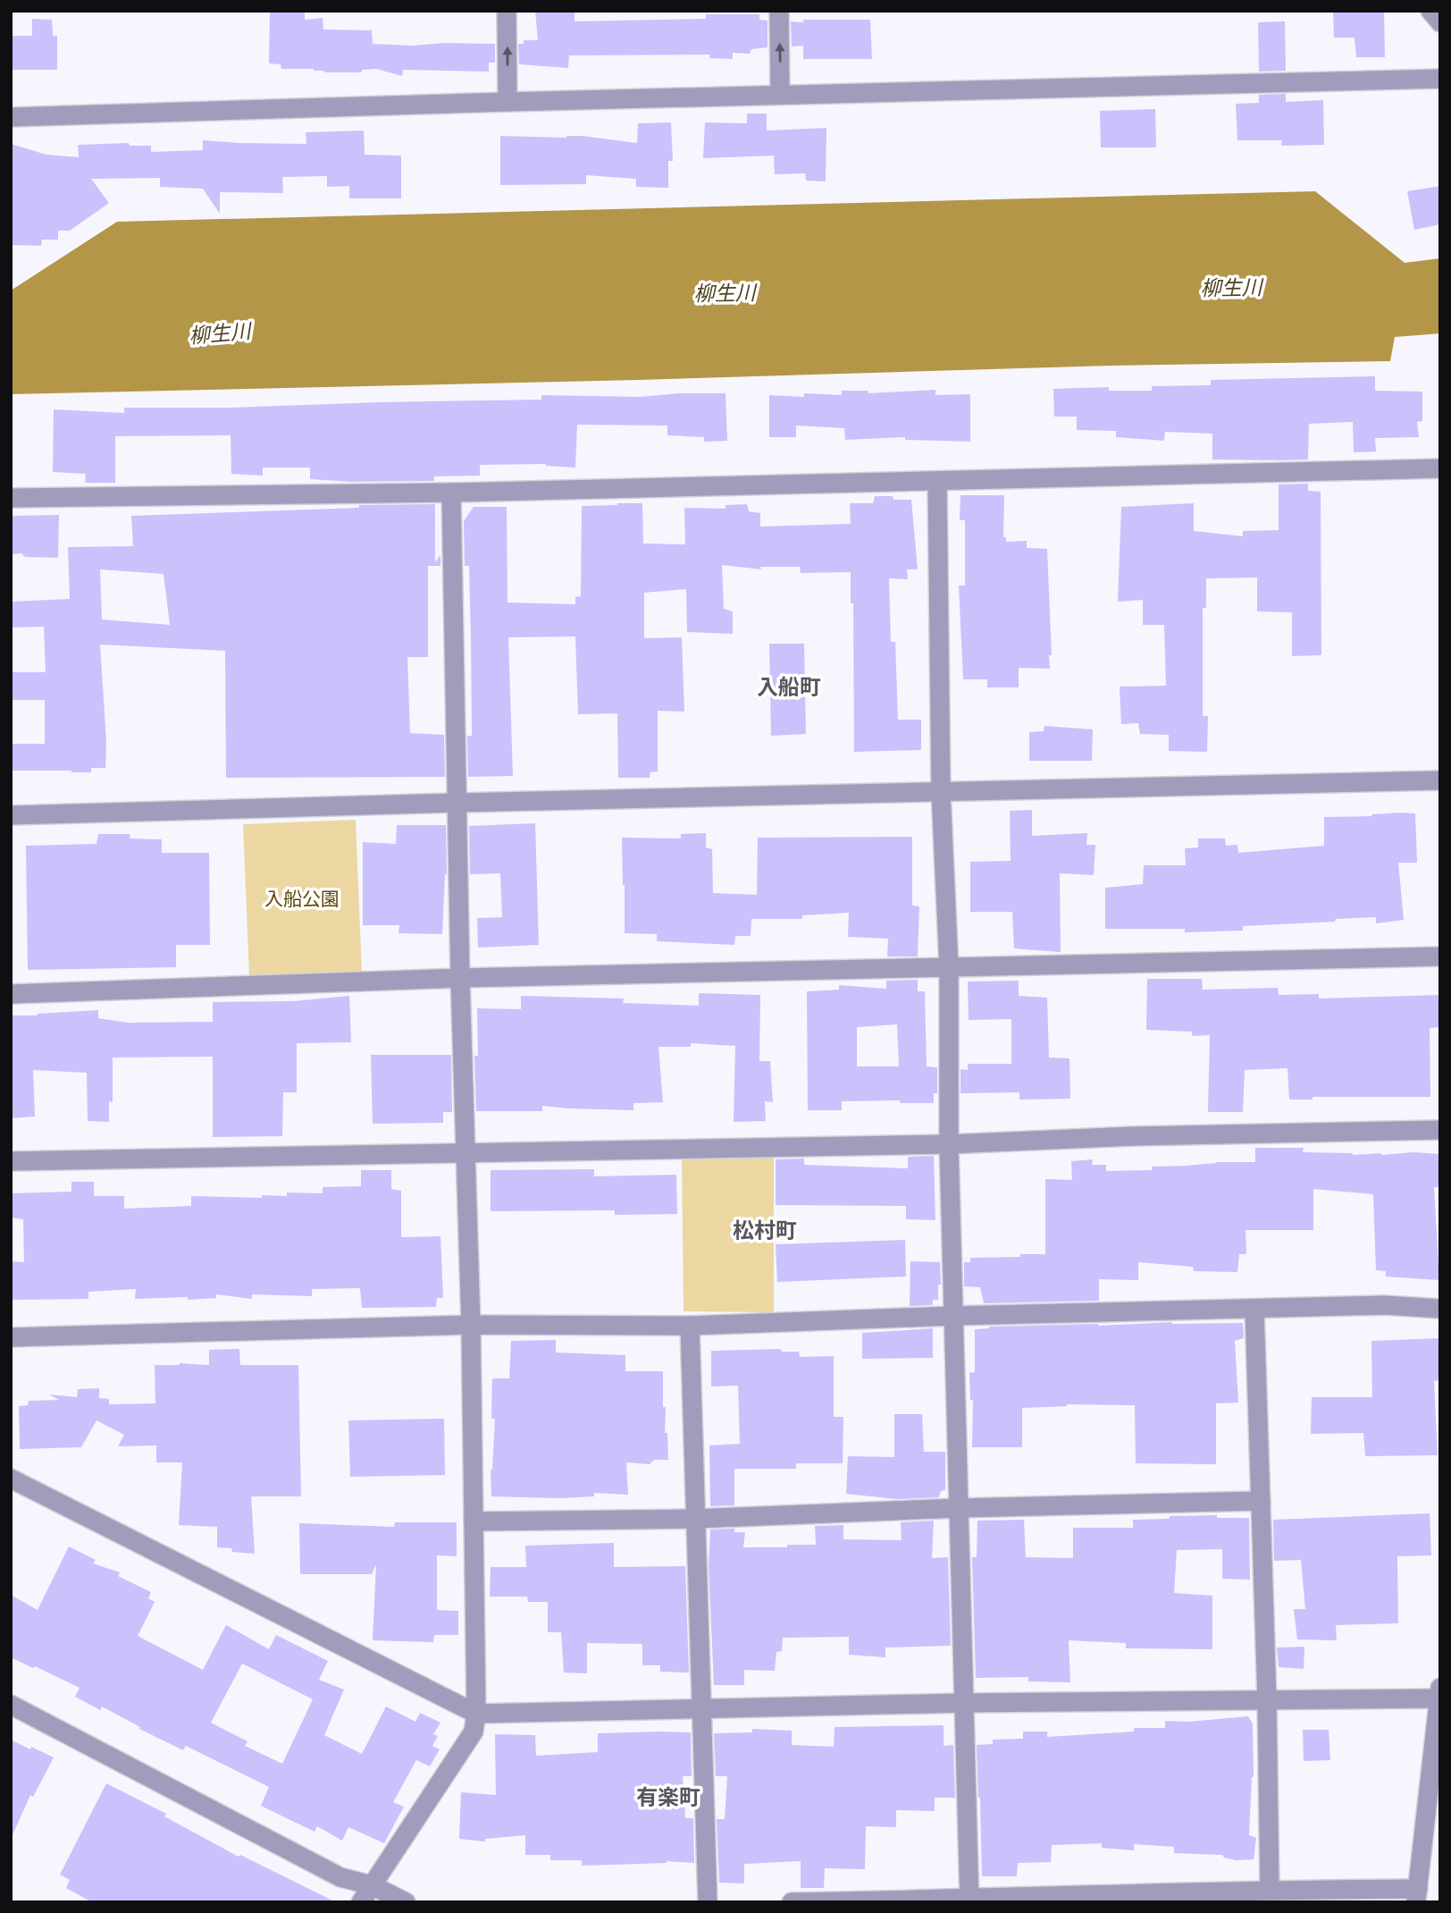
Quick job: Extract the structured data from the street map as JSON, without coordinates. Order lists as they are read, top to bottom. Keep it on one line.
{"districts":["入船町","松村町","有楽町"],"water":["柳生川"],"parks":["入船公園"]}
